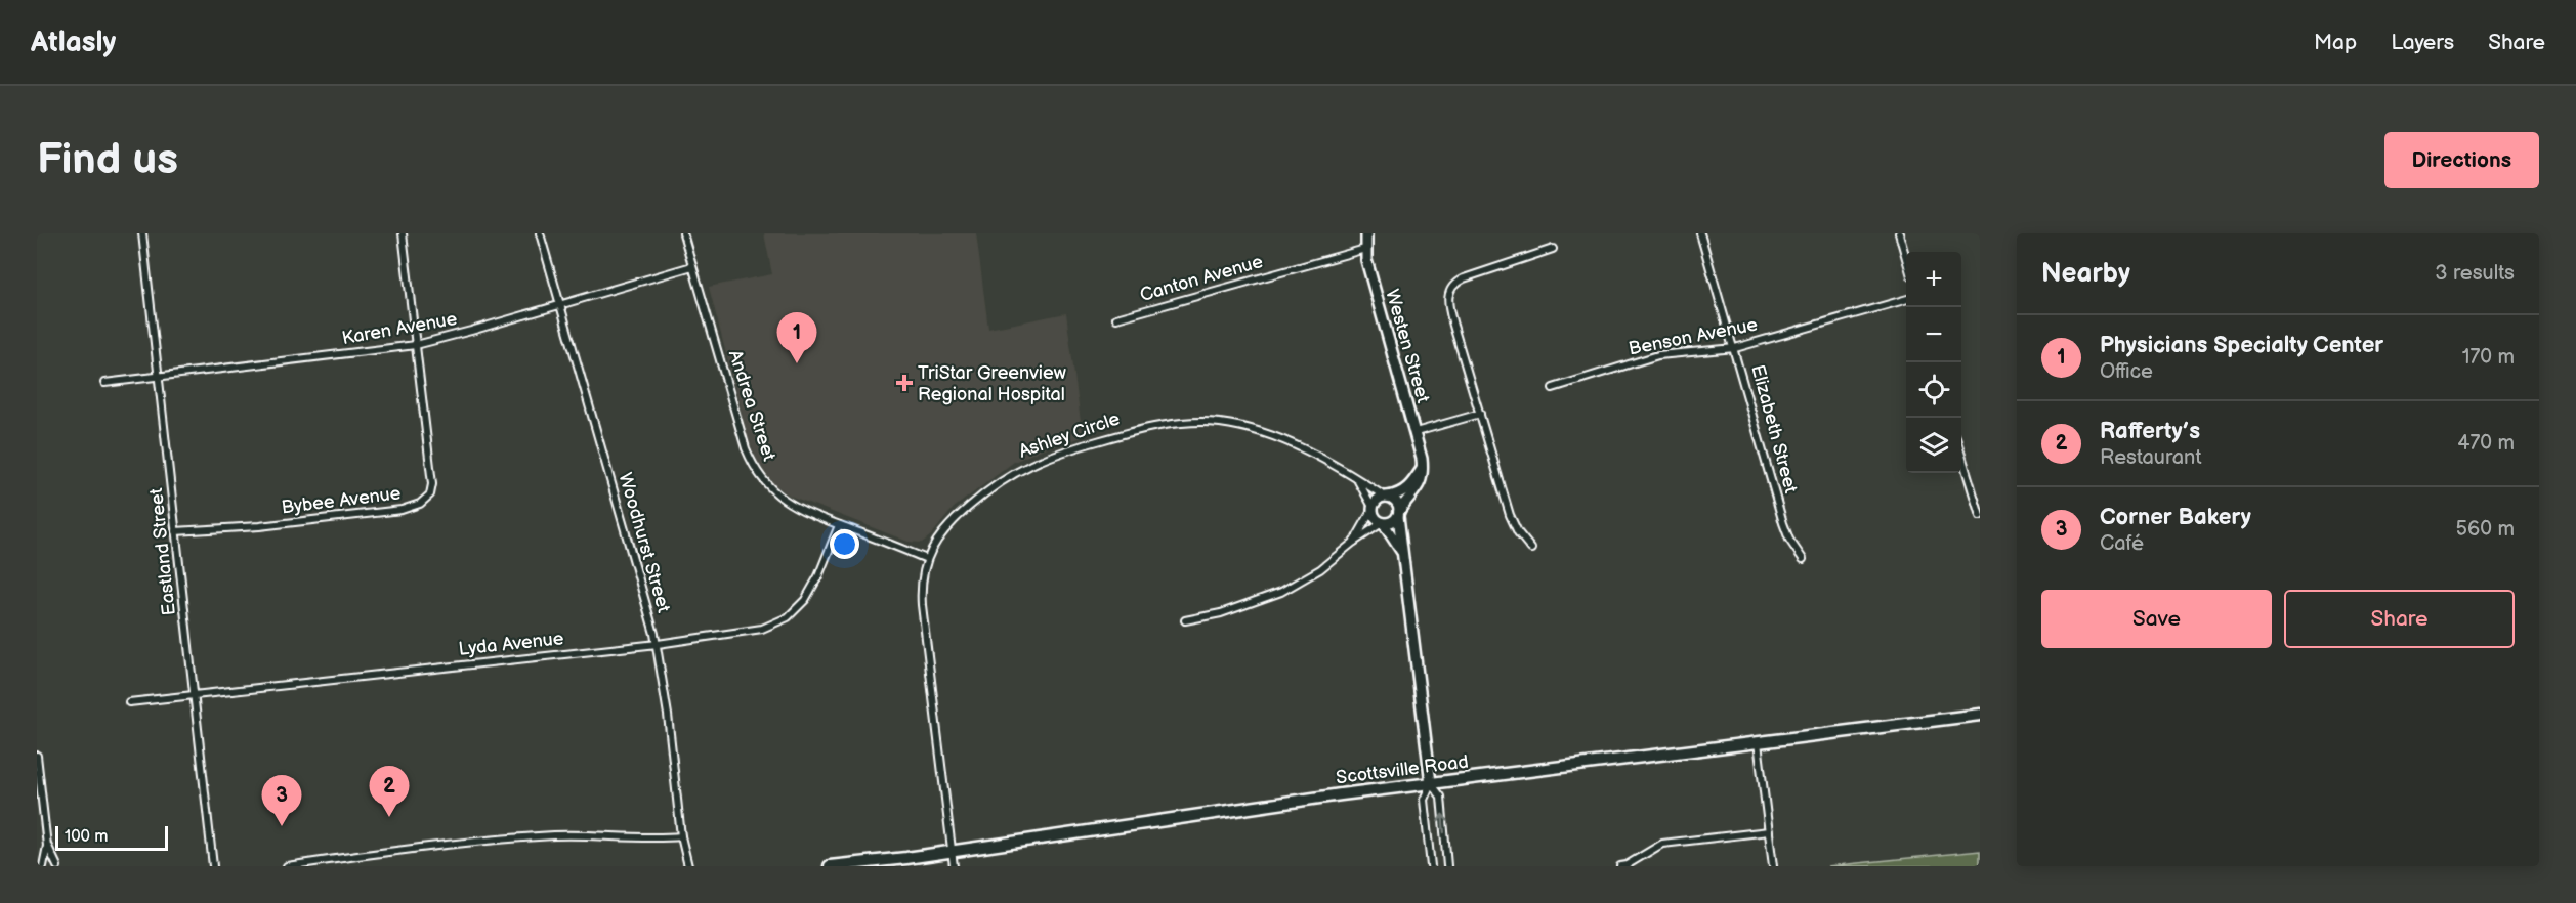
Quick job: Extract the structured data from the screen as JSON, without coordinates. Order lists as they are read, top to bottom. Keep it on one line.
{"streets":{"main road":["Scottsville Road"],"street":["Canton Avenue","Karen Avenue","Benson Avenue","Westen Street","Andrea Street","Elizabeth Street","Ashley Circle","Bybee Avenue","Woodhurst Street","Eastland Street","Lyda Avenue"]},"crossings":[["Canton Avenue","Westen Street"],["Karen Avenue","Andrea Street"],["Karen Avenue","Bybee Avenue"],["Karen Avenue","Woodhurst Street"],["Karen Avenue","Eastland Street"],["Benson Avenue","Elizabeth Street"],["Andrea Street","Ashley Circle"],["Andrea Street","Lyda Avenue"],["Ashley Circle","Scottsville Road"],["Bybee Avenue","Eastland Street"],["Woodhurst Street","Lyda Avenue"],["Eastland Street","Lyda Avenue"]],"places":{"health":["TriStar Greenview Regional Hospital"]},"scale_bar":"100 m","page":{"header":"Atlasly","nav":["Map","Layers","Share"],"buttons":["Directions",["Save","Share"]],"title":"Find us","heading":["Nearby","3 results"],"map_buttons":["+","−"],"pins":["1","2","3"],"list":[{"mark":"1","name":"Physicians Specialty Center","note":"Office","value":"170 m"},{"mark":"2","name":"Rafferty’s","note":"Restaurant","value":"470 m"},{"mark":"3","name":"Corner Bakery","note":"Café","value":"560 m"}],"scale":"100 m"}}
